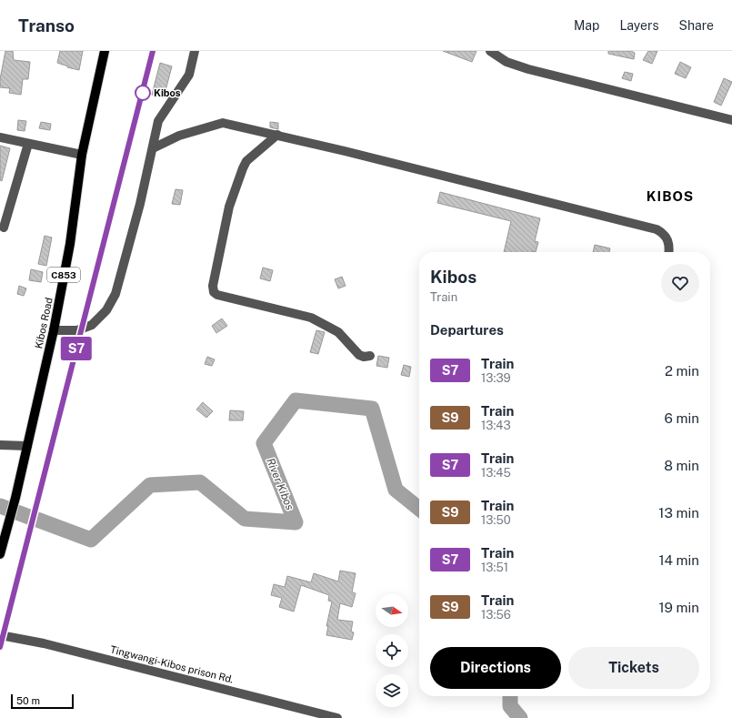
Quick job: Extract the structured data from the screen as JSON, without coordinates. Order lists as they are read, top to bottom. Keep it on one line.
{"streets":{"main road":["C853","Kibos Road"],"street":["Tingwangi-Kibos prison Rd."]},"districts":["KIBOS"],"water":["River Kibos"],"places":["Kibos"],"scale_bar":"50 m","north":"right","page":{"header":"Transo","nav":["Map","Layers","Share"],"on_map":"S7","heading":[["Kibos","Train"],"Departures"],"list":[{"mark":"S7","name":"Train","note":"13:39","value":"2 min"},{"mark":"S9","name":"Train","note":"13:43","value":"6 min"},{"mark":"S7","name":"Train","note":"13:45","value":"8 min"},{"mark":"S9","name":"Train","note":"13:50","value":"13 min"},{"mark":"S7","name":"Train","note":"13:51","value":"14 min"},{"mark":"S9","name":"Train","note":"13:56","value":"19 min"}],"buttons":["Directions","Tickets"],"scale":"50 m"}}
